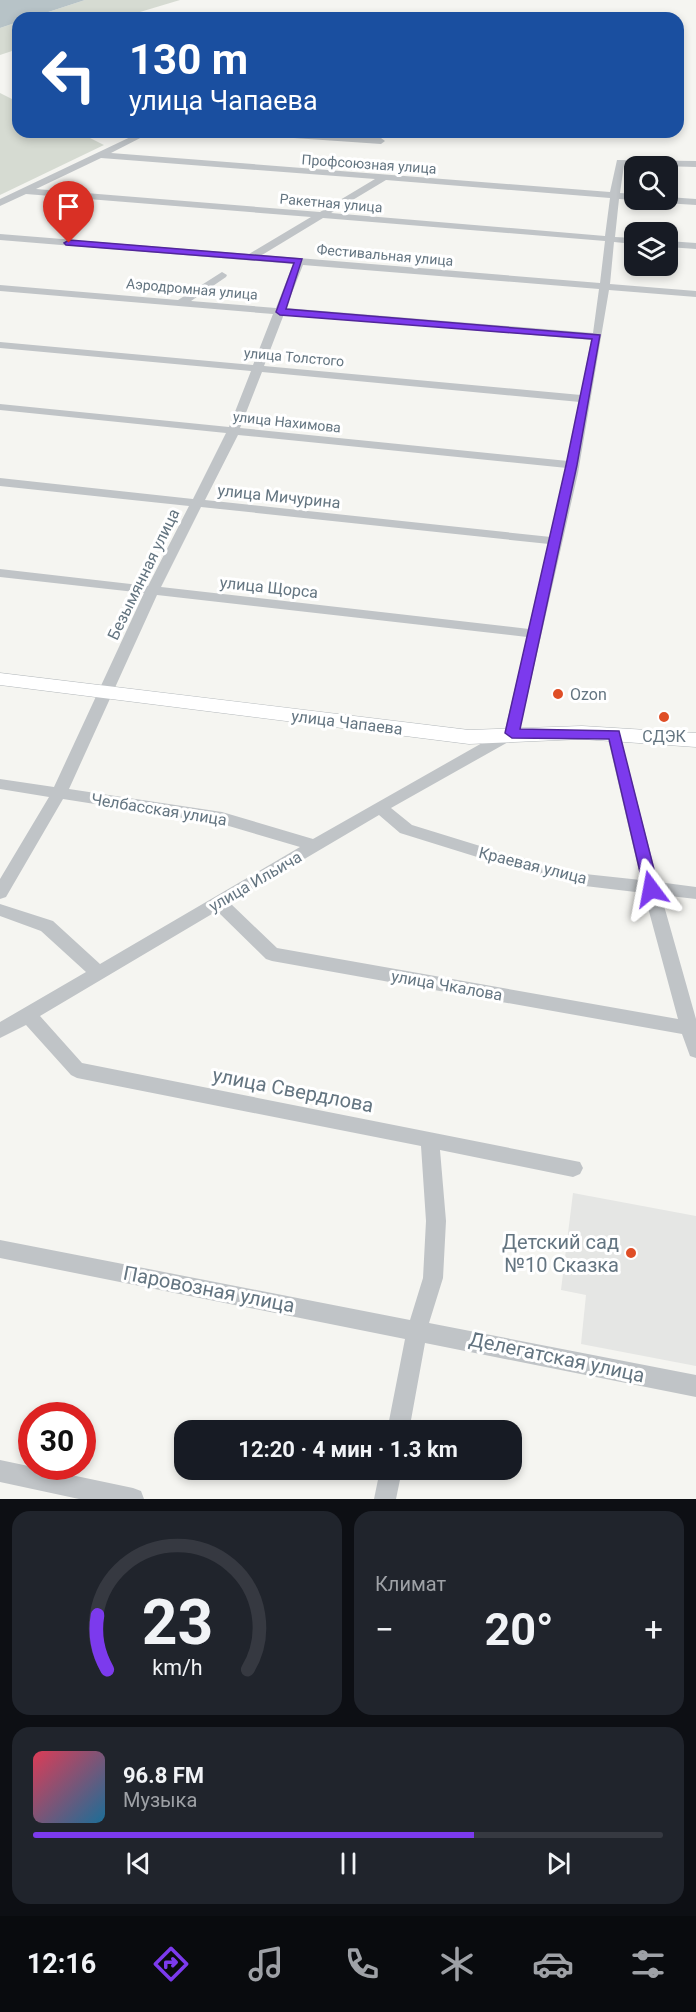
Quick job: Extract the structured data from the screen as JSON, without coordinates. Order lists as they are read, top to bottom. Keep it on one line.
{"streets":{"main road":["улица Чапаева"],"street":["Профсоюзная улица","Ракетная улица","Фестивальная улица","Аэродромная улица","улица Толстого","улица Нахимова","улица Мичурина","Безымянная улица","улица Щорса","Челбасская улица","Краевая улица","улица Ильича","улица Чкалова","улица Свердлова","Паровозная улица","Делегатская улица"]},"crossings":[["Фестивальная улица","Безымянная улица"],["Аэродромная улица","Безымянная улица"],["улица Толстого","Безымянная улица"],["улица Нахимова","Безымянная улица"],["улица Мичурина","Безымянная улица"],["Безымянная улица","улица Щорса"],["Безымянная улица","улица Чапаева"],["Безымянная улица","Челбасская улица"],["улица Чапаева","улица Ильича"],["Челбасская улица","улица Ильича"],["Краевая улица","улица Ильича"],["улица Ильича","улица Чкалова"],["улица Ильича","улица Свердлова"],["Паровозная улица","Делегатская улица"]],"places":["Ozon","СДЭК","Детский сад №10 Сказка"],"page":{"turn":["130 m","улица Чапаева"],"limit":"30","trip":"12:20 · 4 мин · 1.3 km","tile":"Климат","heat":["−","20°","+"],"song":["96.8 FM","Музыка"],"tabs":"12:16","gauge":["23","km/h"]}}
